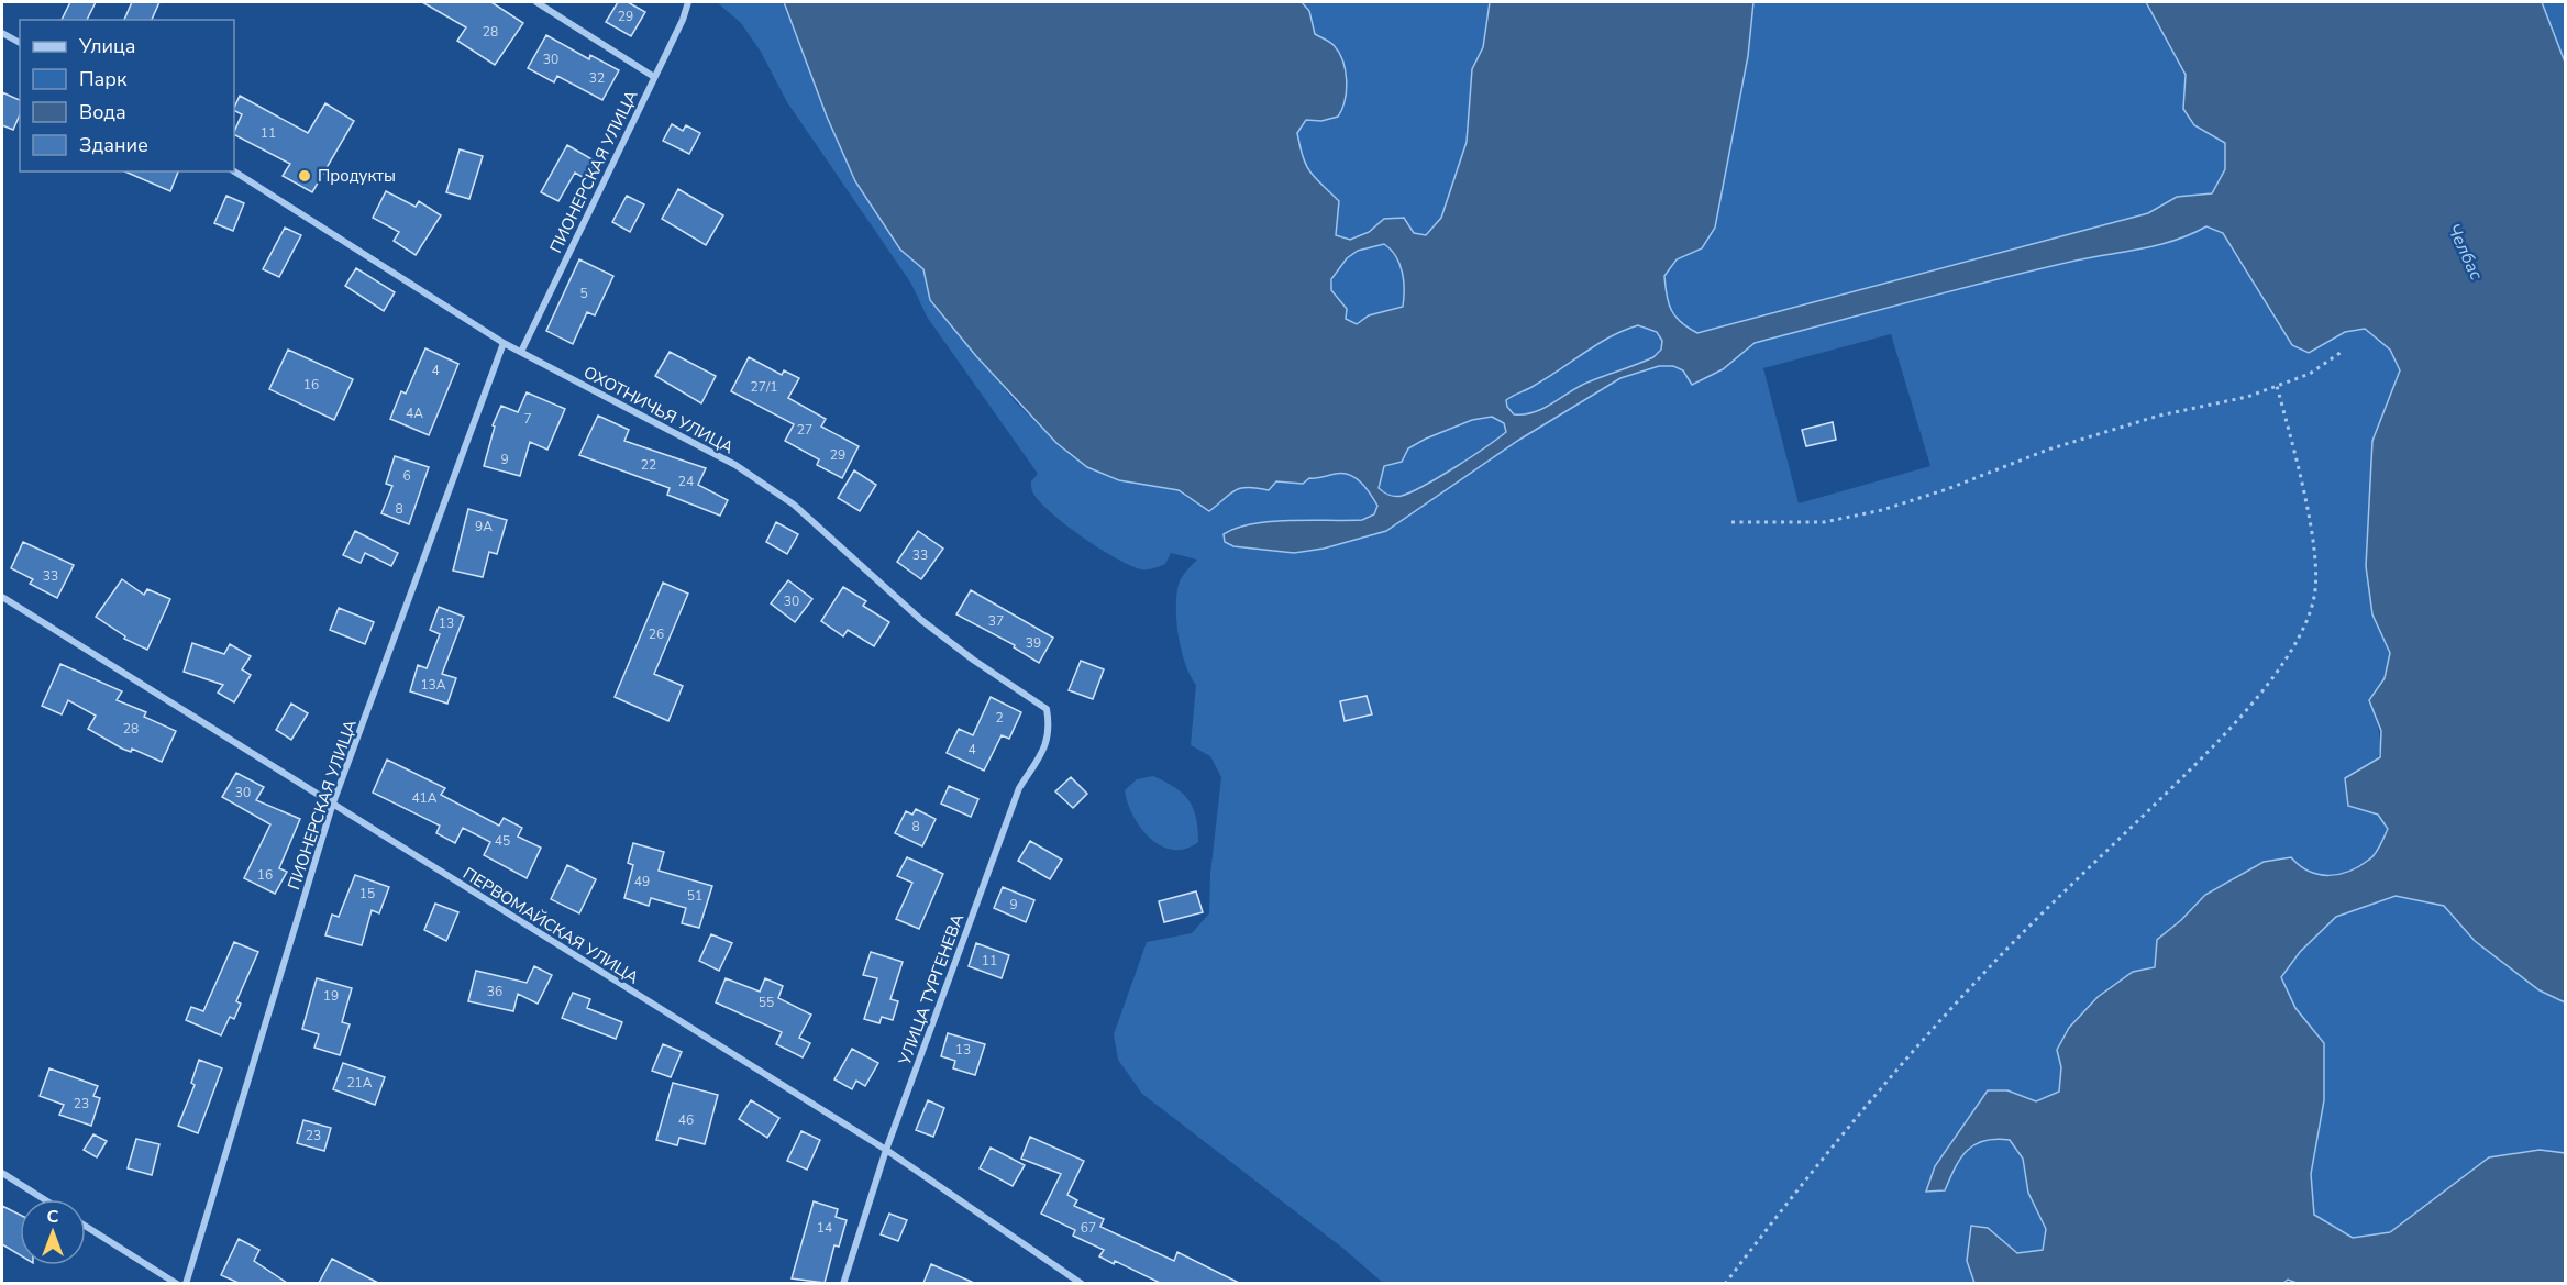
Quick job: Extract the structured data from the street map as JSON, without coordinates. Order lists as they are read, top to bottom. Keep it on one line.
{"streets":{"street":["ПИОНЕРСКАЯ УЛИЦА","ОХОТНИЧЬЯ УЛИЦА","ПЕРВОМАЙСКАЯ УЛИЦА","УЛИЦА ТУРГЕНЕВА"]},"crossings":[["ПИОНЕРСКАЯ УЛИЦА","ОХОТНИЧЬЯ УЛИЦА"],["ПИОНЕРСКАЯ УЛИЦА","ПЕРВОМАЙСКАЯ УЛИЦА"],["ОХОТНИЧЬЯ УЛИЦА","УЛИЦА ТУРГЕНЕВА"],["ПЕРВОМАЙСКАЯ УЛИЦА","УЛИЦА ТУРГЕНЕВА"]],"water":["Челбас"],"places":["Продукты"],"house_numbers":["29","28","30","32","11","5","4","16","27/1","4А","7","27","29","9","22","6","24","8","9А","33","33","30","37","13","26","39","13А","2","28","4","30","41А","8","45","16","49","15","51","9","11","36","19","55","13","21А","23","46","23","14","67"],"legend":["Улица","Парк","Вода","Здание"],"north":"top"}
